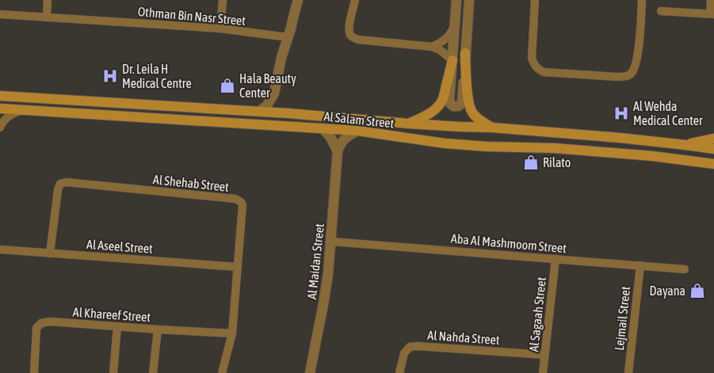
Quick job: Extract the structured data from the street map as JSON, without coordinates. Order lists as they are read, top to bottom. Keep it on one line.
{"streets":{"main road":["Al Salam Street"],"street":["Othman Bin Nasr Street","Al Shehab Street","Aba Al Mashmoom Street","Al Aseel Street","Al Maidan Street","Al Khareef Street","Al Sagaah Street","Lejmail Street","Al Nahda Street"]},"crossings":[["Al Shehab Street","Al Aseel Street"],["Al Shehab Street","Al Khareef Street"],["Aba Al Mashmoom Street","Al Maidan Street"],["Aba Al Mashmoom Street","Al Sagaah Street"],["Aba Al Mashmoom Street","Lejmail Street"],["Al Sagaah Street","Al Nahda Street"]],"places":{"hospital":["Dr. Leila H Medical Centre","Al Wehda Medical Center"],"shop":["Hala Beauty Center","Rilato","Dayana"]}}
